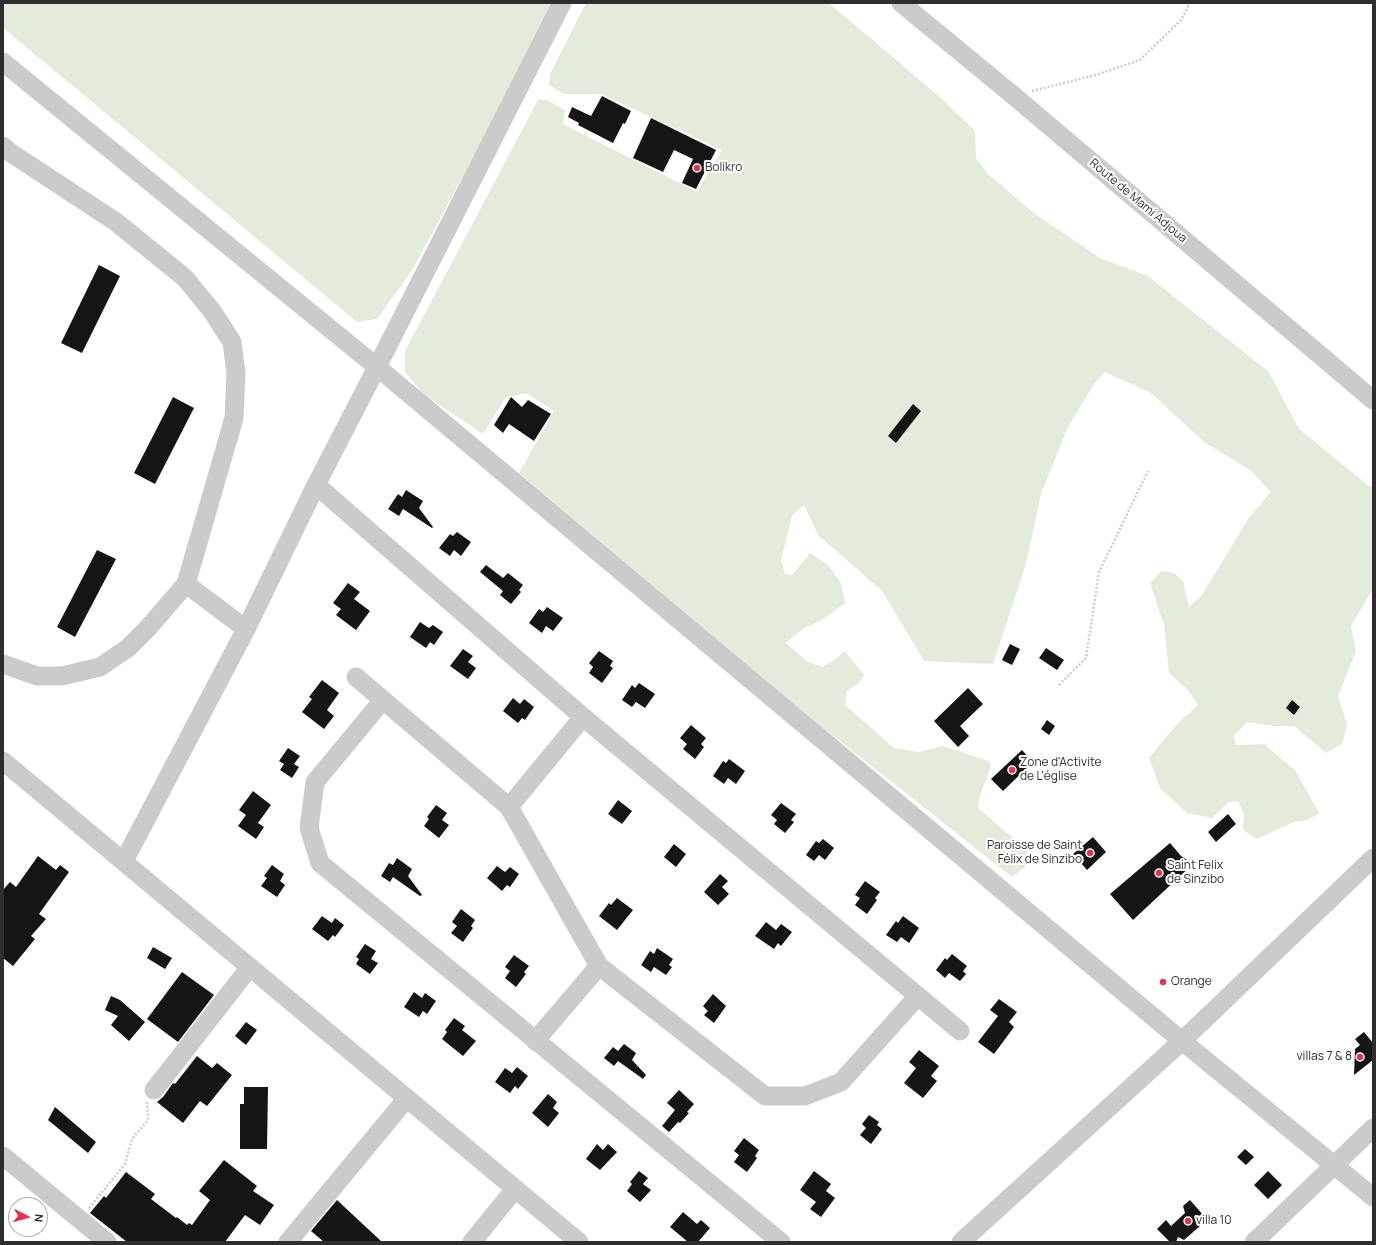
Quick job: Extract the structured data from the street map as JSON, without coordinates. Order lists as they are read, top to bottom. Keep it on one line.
{"streets":{"street":["Route de Mami Adjoua"]},"places":["Bolikro","Zone d'Activite de L'église","Paroisse de Saint Félix de Sinzibo","Saint Felix de Sinzibo","Orange","villas 7 & 8","villa 10"],"north":"right"}
